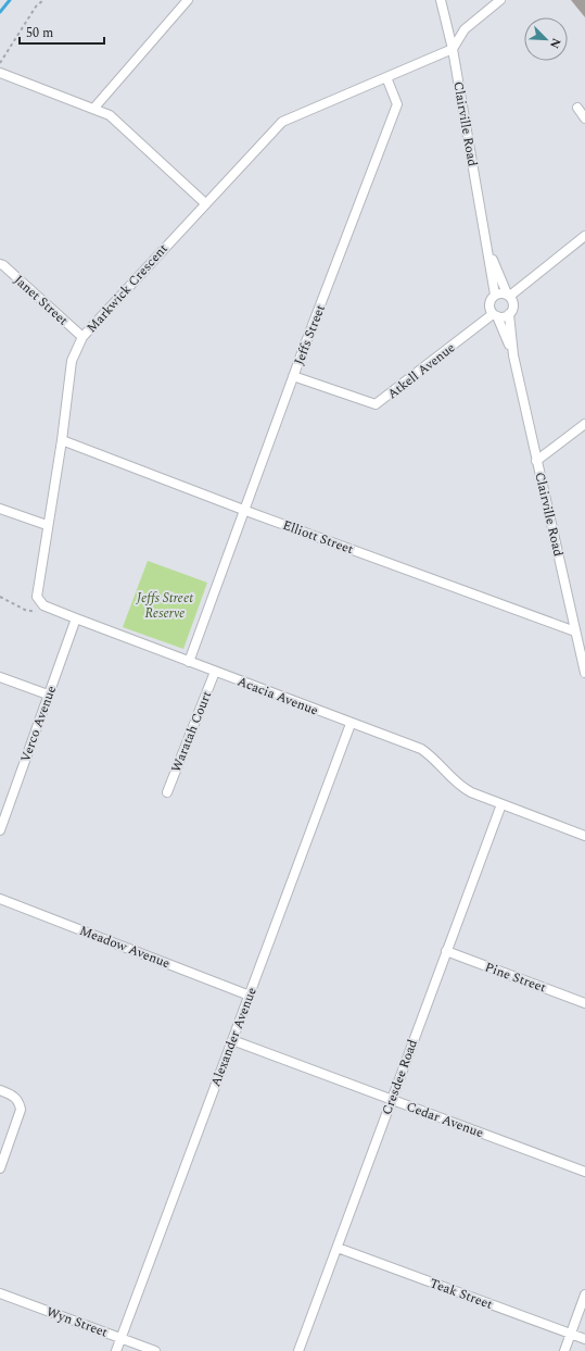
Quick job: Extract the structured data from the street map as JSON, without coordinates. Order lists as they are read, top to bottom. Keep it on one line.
{"streets":{"street":["Clairville Road","Markwick Crescent","Janet Street","Jeffs Street","Atkell Avenue","Elliott Street","Acacia Avenue","Verco Avenue","Waratah Court","Meadow Avenue","Pine Street","Alexander Avenue","Cresdee Road","Cedar Avenue","Teak Street","Wyn Street"]},"crossings":[["Clairville Road","Atkell Avenue"],["Clairville Road","Elliott Street"],["Markwick Crescent","Janet Street"],["Markwick Crescent","Jeffs Street"],["Markwick Crescent","Elliott Street"],["Markwick Crescent","Acacia Avenue"],["Jeffs Street","Atkell Avenue"],["Jeffs Street","Elliott Street"],["Jeffs Street","Acacia Avenue"],["Acacia Avenue","Verco Avenue"],["Acacia Avenue","Waratah Court"],["Acacia Avenue","Alexander Avenue"],["Acacia Avenue","Cresdee Road"],["Meadow Avenue","Alexander Avenue"],["Pine Street","Cresdee Road"],["Alexander Avenue","Cedar Avenue"],["Alexander Avenue","Wyn Street"],["Cresdee Road","Cedar Avenue"],["Cresdee Road","Teak Street"]],"parks":["Jeffs Street Reserve"],"scale_bar":"50 m","north":"bottom right"}
